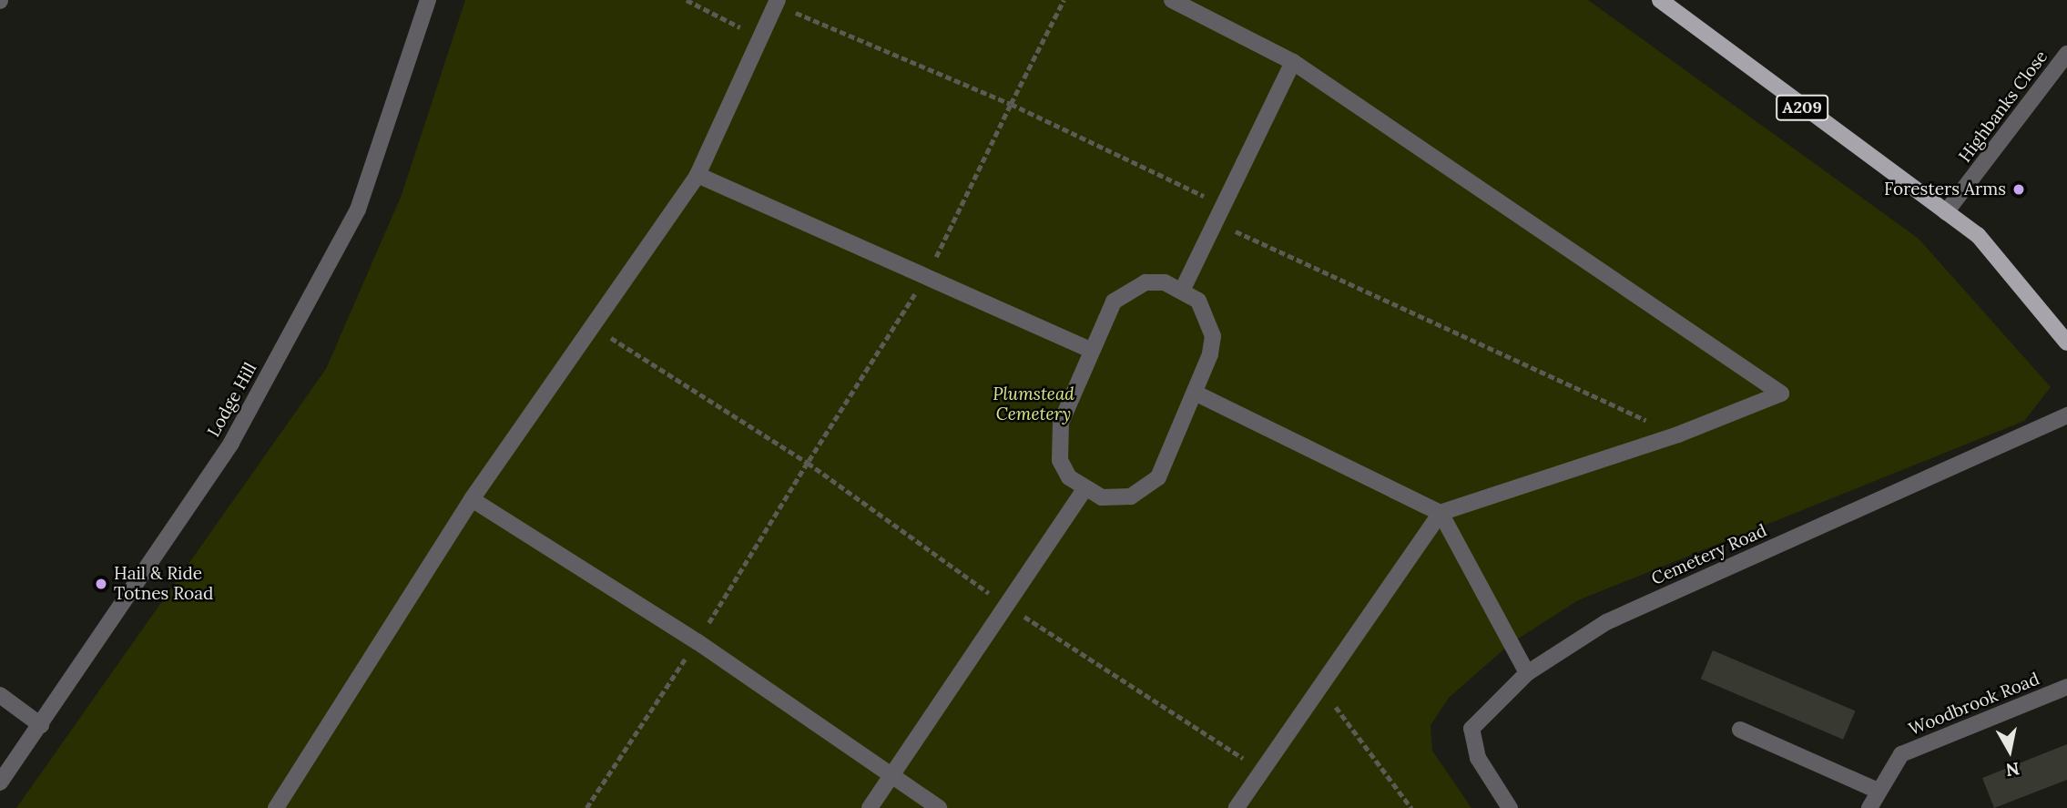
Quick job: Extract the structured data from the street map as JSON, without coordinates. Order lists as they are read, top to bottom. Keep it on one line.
{"streets":{"main road":["A209"],"street":["Highbanks Close","Lodge Hill","Cemetery Road","Woodbrook Road"]},"crossings":[["Highbanks Close","A209"]],"parks":["Plumstead Cemetery"],"places":["Foresters Arms","Hail & Ride Totnes Road"],"north":"bottom"}
